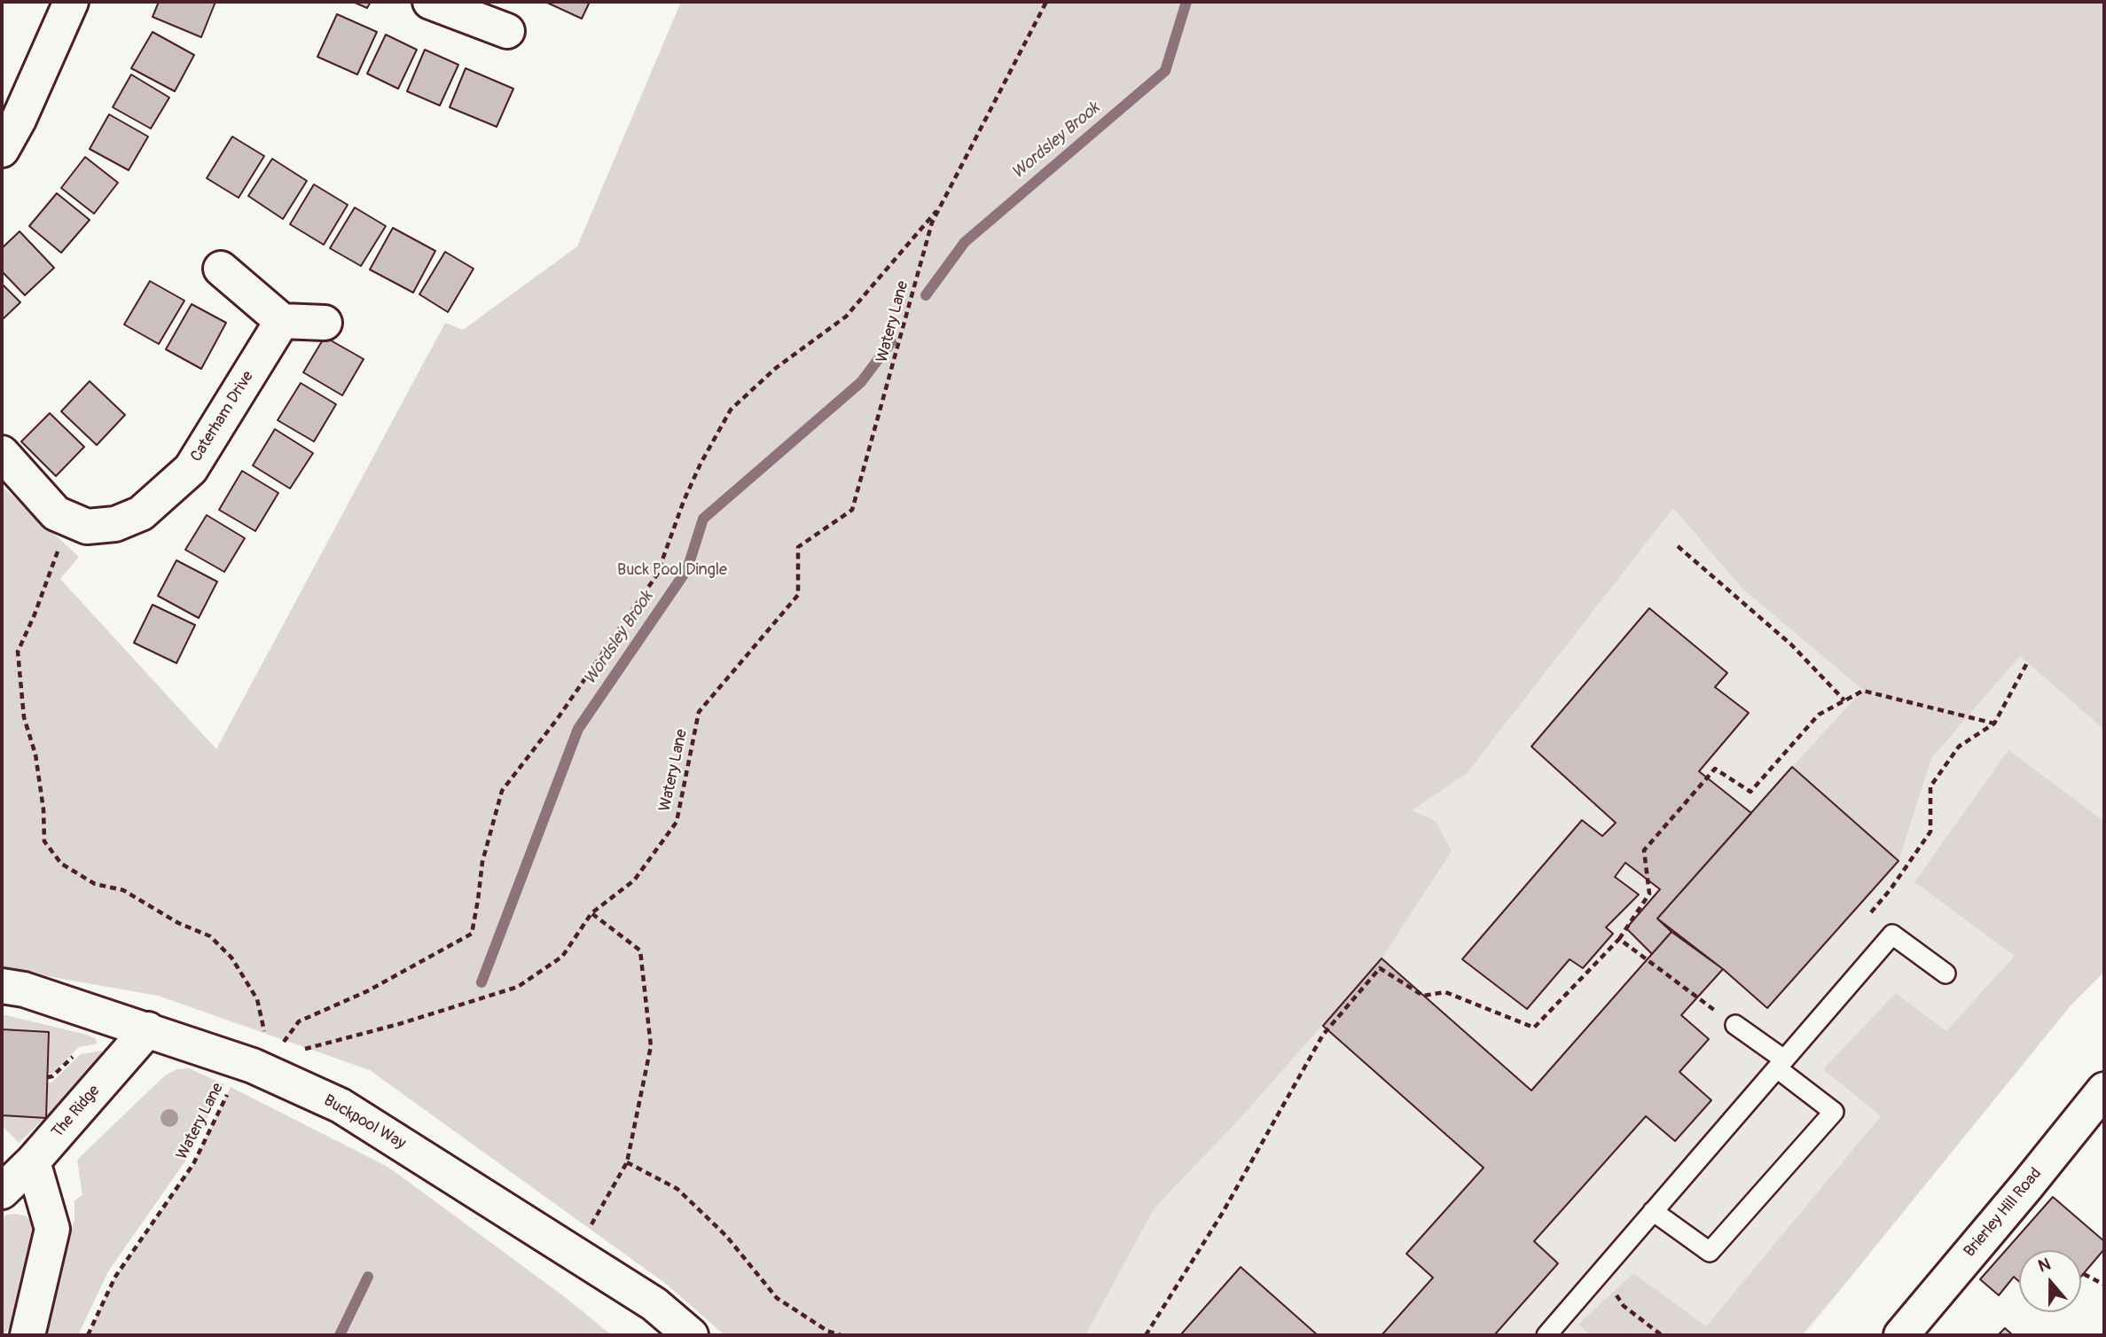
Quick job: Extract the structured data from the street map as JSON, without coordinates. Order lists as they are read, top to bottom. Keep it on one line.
{"streets":{"street":["Caterham Drive","The Ridge","Buckpool Way","Brierley Hill Road"],"path":["Watery Lane"]},"crossings":[["Watery Lane","Buckpool Way"],["The Ridge","Buckpool Way"]],"water":["Wordsley Brook"],"parks":["Buck Pool Dingle"],"north":"top"}
